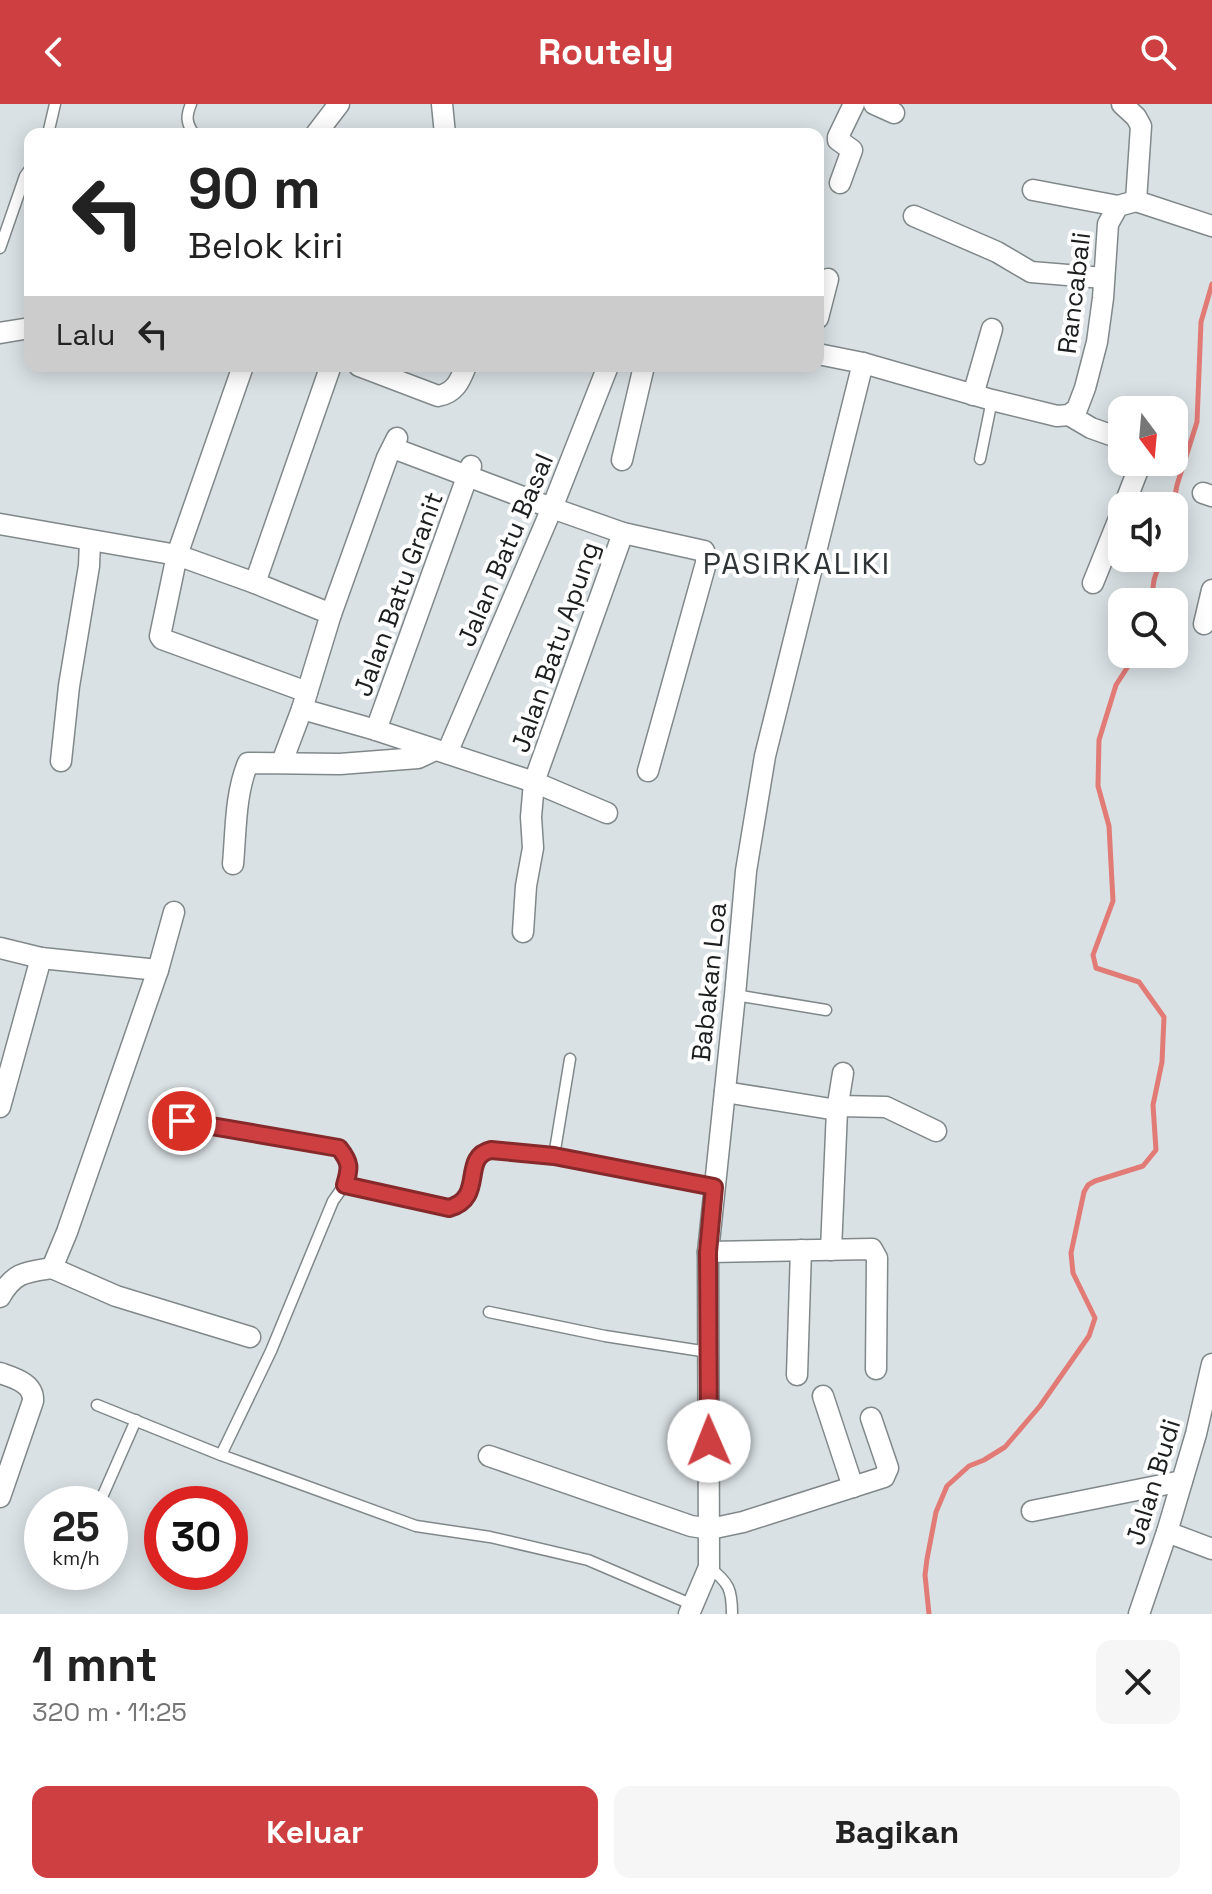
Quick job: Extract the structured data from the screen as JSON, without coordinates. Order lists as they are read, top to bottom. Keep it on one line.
{"streets":{"street":["Rancabali","Jalan Batu Basal","Jalan Batu Granit","Jalan Batu Apung","Babakan Loa","Jalan Budi"]},"districts":["PASIRKALIKI"],"north":"bottom","page":{"header":"Routely","turn":["90 m","Belok kiri"],"then":"Lalu","speed":"25 km/h","limit":"30","heading":["1 mnt","320 m · 11:25"],"buttons":["Keluar","Bagikan"]}}
